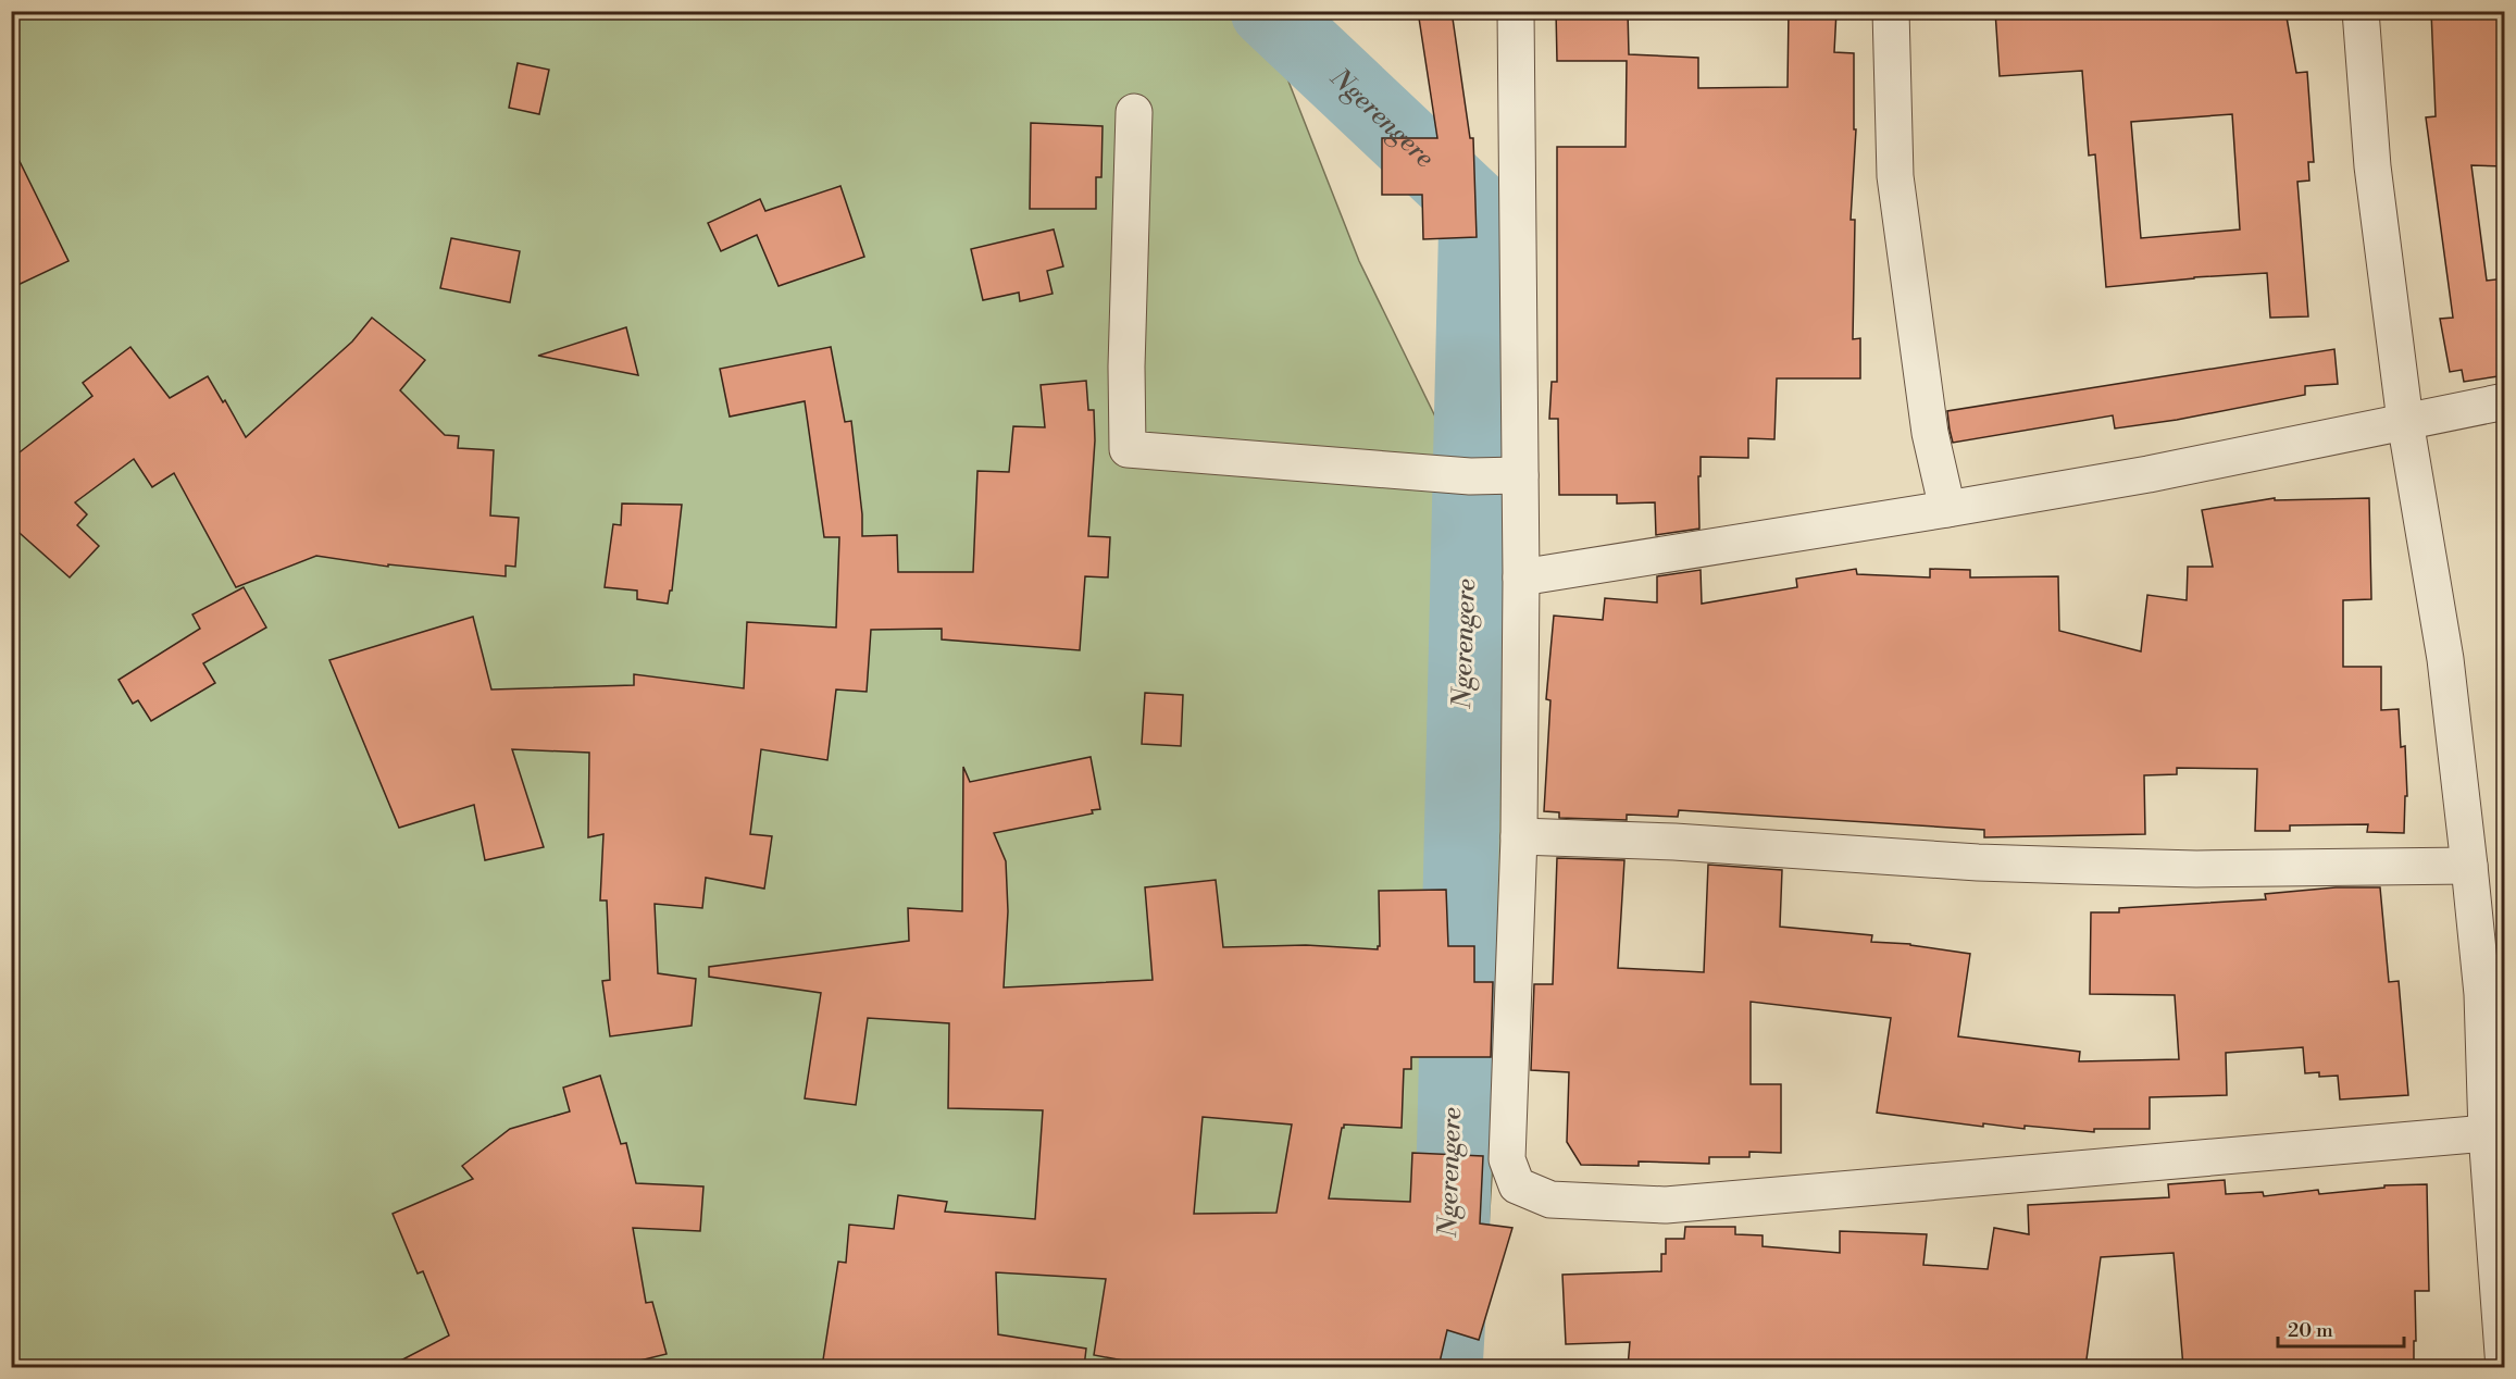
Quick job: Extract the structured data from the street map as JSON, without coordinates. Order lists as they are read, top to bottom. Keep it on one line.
{"water":["Ngerengere"],"scale_bar":"20 m"}
